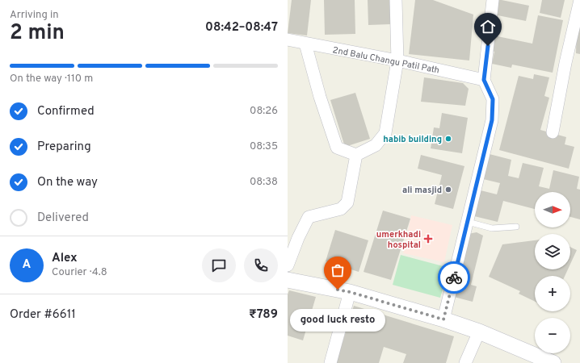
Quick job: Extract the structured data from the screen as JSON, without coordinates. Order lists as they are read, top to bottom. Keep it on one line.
{"streets":{"street":["2nd Balu Changu Patil Path"]},"places":{"other":["habib building","ali masjid","good luck resto"],"health":["umerkhadi hospital"]},"north":"right","page":{"heading":["2 min","Arriving in","08:42–08:47"],"panel":["Alex","Courier · 4.8","Order #6611","₹789"],"bar":"On the way · 110 m","list":[["Confirmed","08:26"],["Preparing","08:35"],["On the way","08:38"],"Delivered"],"map_buttons":["+","−"],"round":"A","bubble":"good luck resto"}}
